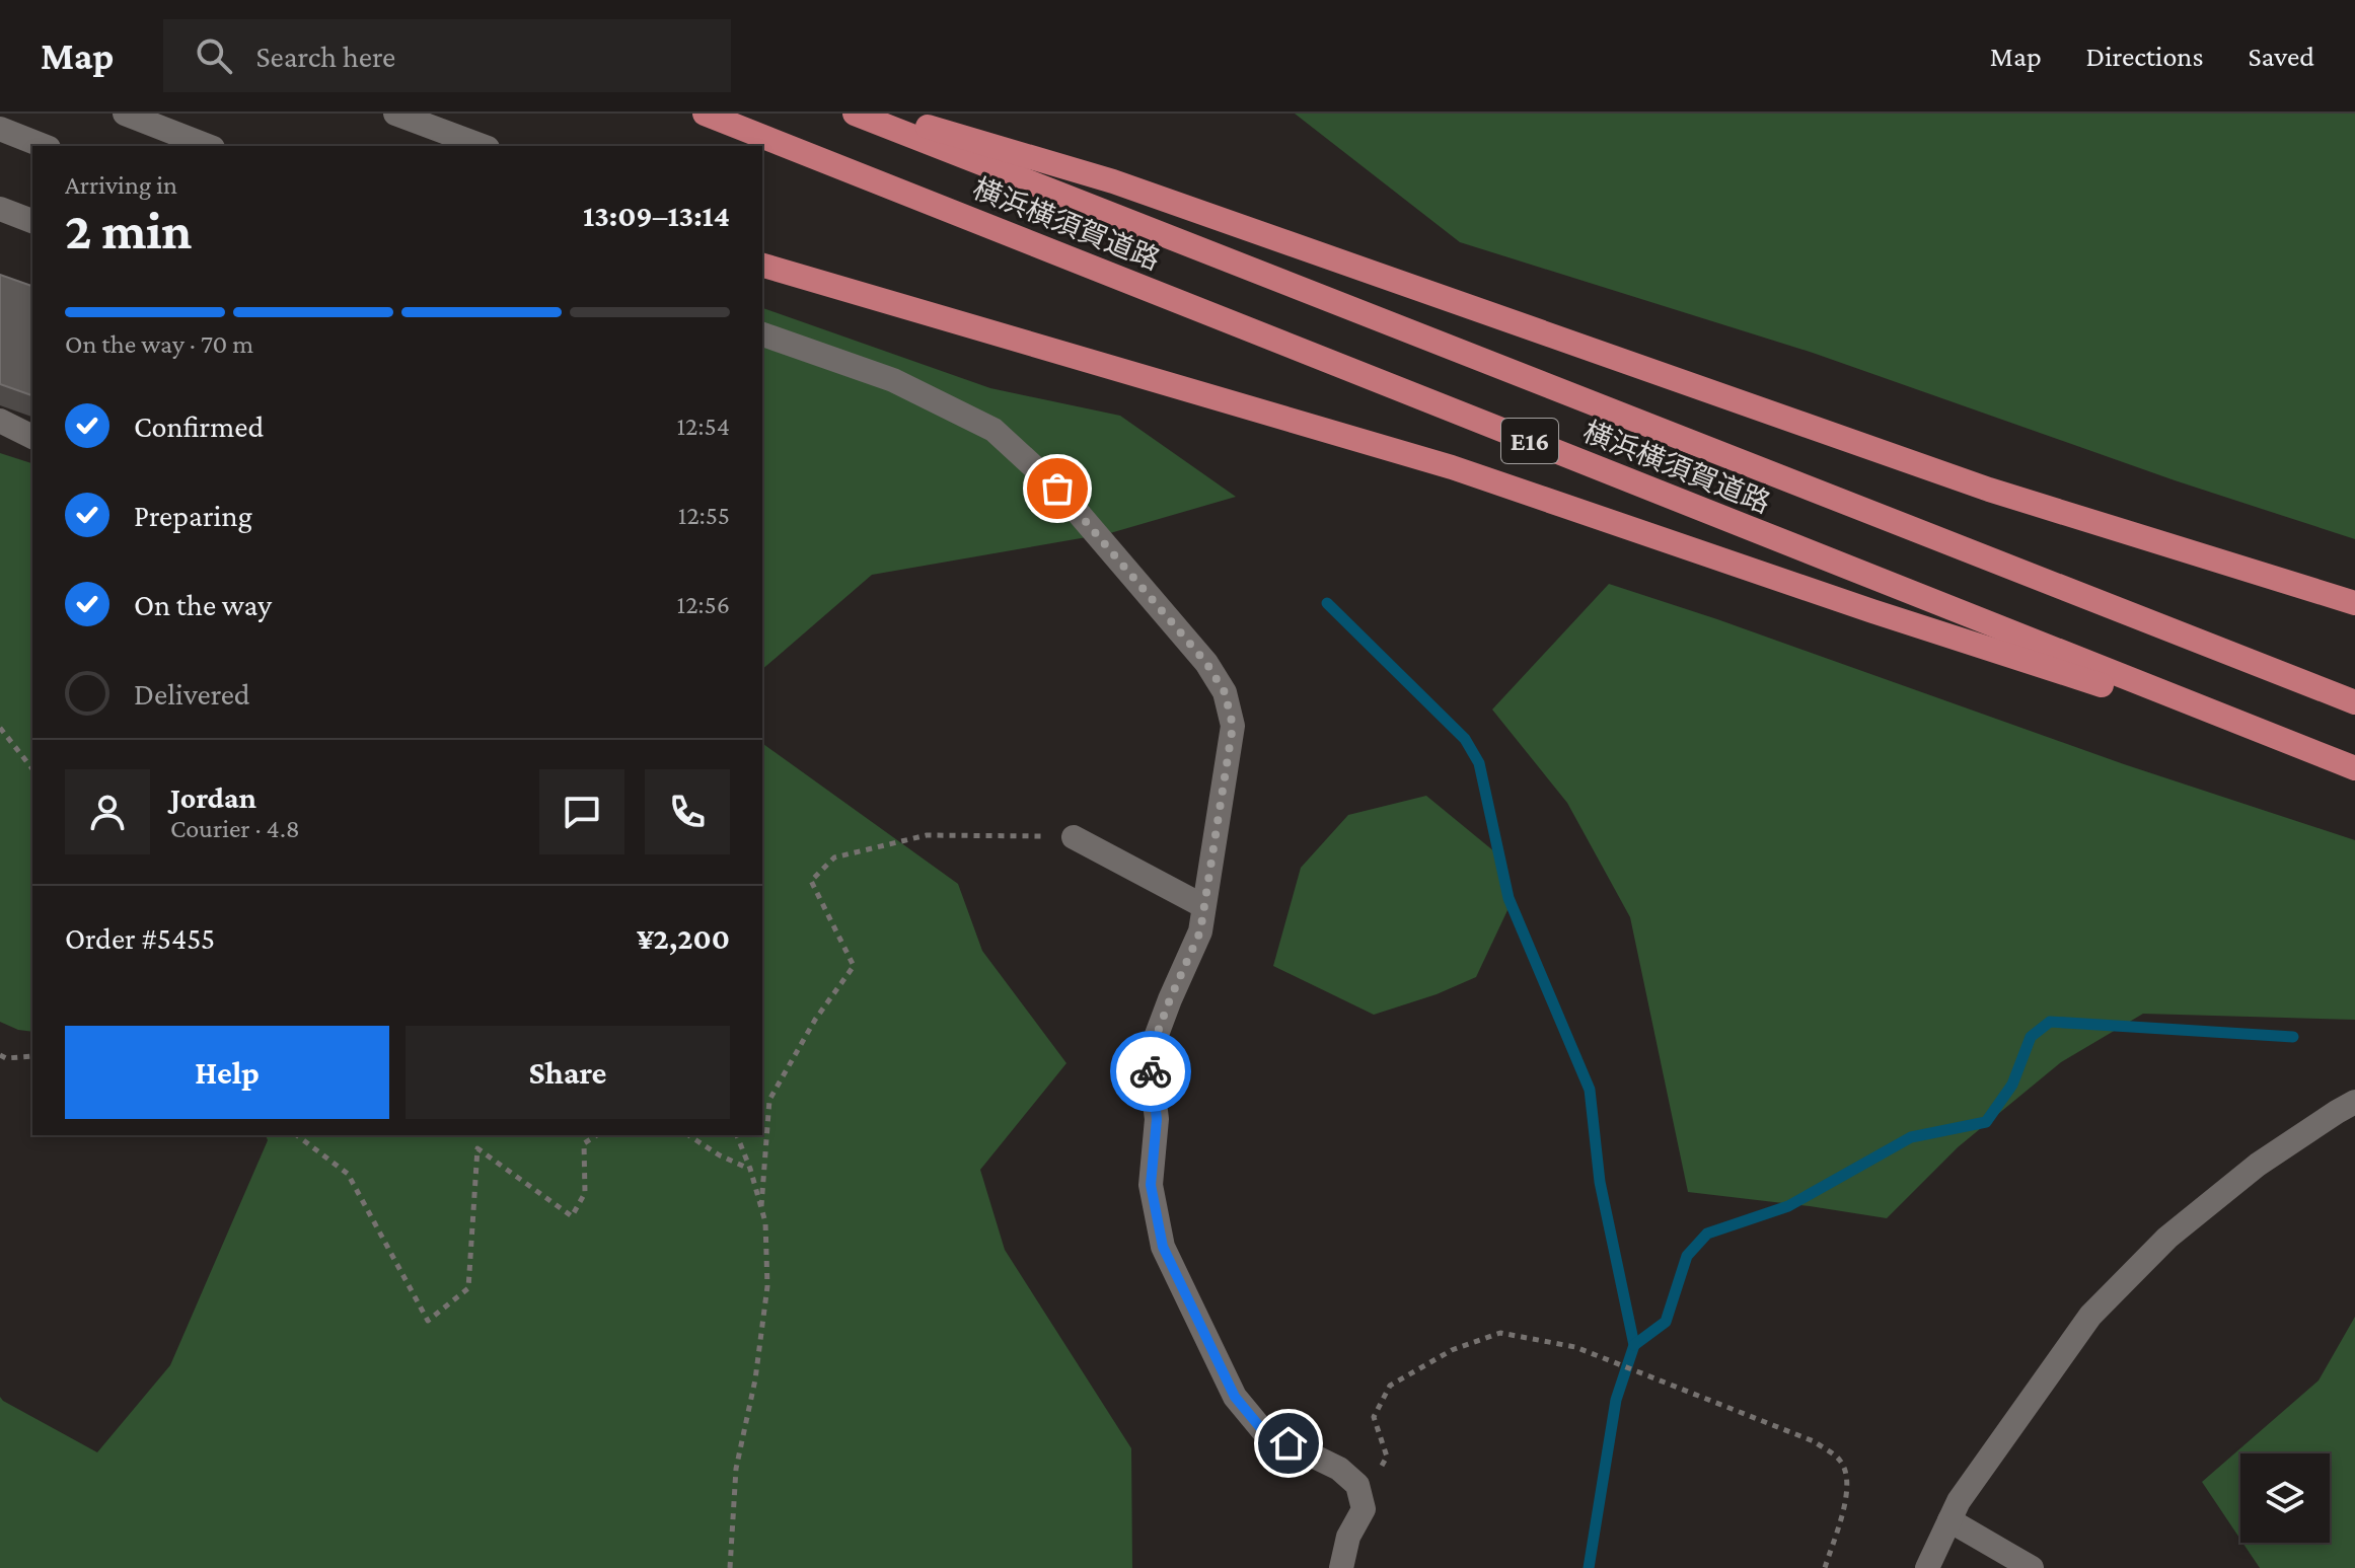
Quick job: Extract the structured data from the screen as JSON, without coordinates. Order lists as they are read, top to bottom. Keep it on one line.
{"streets":{"highway":["横浜横須賀道路","E16"]},"page":{"header":"Map","search":"Search here","nav":["Map","Directions","Saved"],"heading":["2 min","Arriving in","13:09–13:14"],"panel":["Jordan","Courier · 4.8","Order #5455","¥2,200"],"bar":"On the way · 70 m","list":[["Confirmed","12:54"],["Preparing","12:55"],["On the way","12:56"],"Delivered"],"buttons":["Help","Share"]}}
